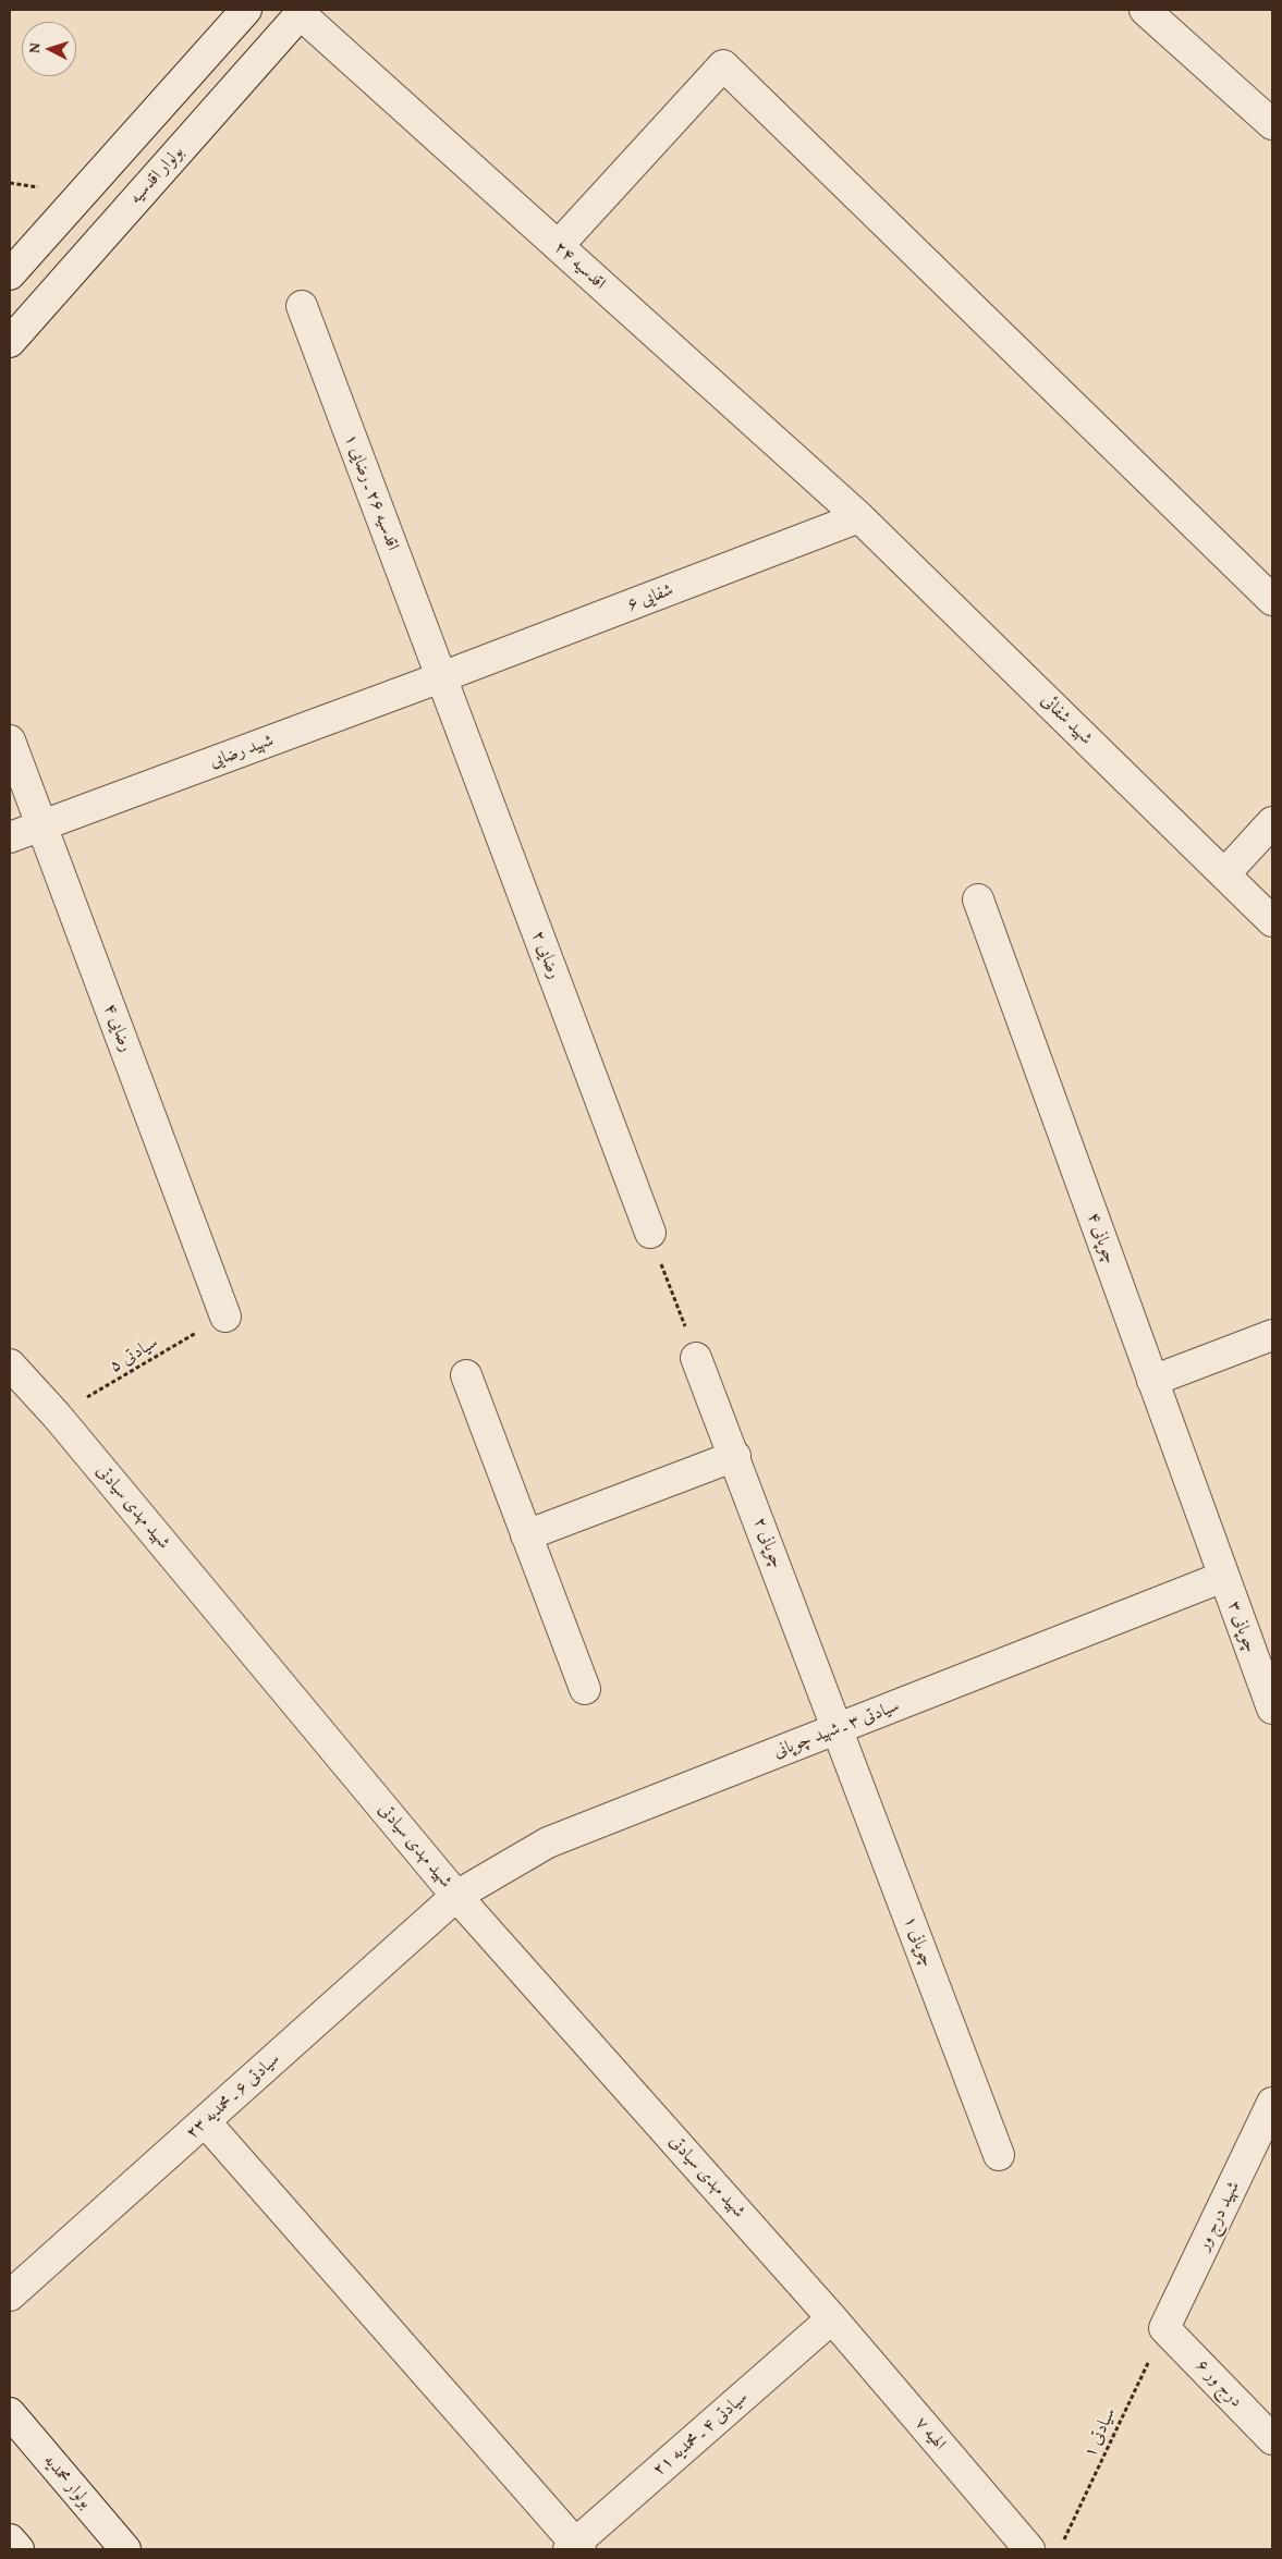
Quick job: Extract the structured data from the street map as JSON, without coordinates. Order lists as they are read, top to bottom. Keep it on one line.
{"streets":{"street":["بولوار اقدسیه","اقدسیه ۲۴","اقدسیه ۲۶ ـ رضایی ۱","شفایی ۶","شهید شفائی","شهید رضایی","رضایی ۲","رضایی ۴","چوپانی ۴","شهید مهدی سیادتی","چوپانی ۲","چوپانی ۳","سیادتی ۳ ـ شهید چوپانی","چوپانی ۱","سیادتی ۶ ـ محمدیه ۲۳","شهید درج ور","درج ور ۶","سیادتی ۴ ـ محمدیه ۲۱","الهیه ۷","بولوار محمدیه"],"path":["سیادتی ۵","سیادتی ۱"]},"crossings":[["بولوار اقدسیه","اقدسیه ۲۴"],["اقدسیه ۲۴","شفایی ۶"],["اقدسیه ۲۴","شهید شفائی"],["اقدسیه ۲۶ ـ رضایی ۱","شفایی ۶"],["اقدسیه ۲۶ ـ رضایی ۱","شهید رضایی"],["اقدسیه ۲۶ ـ رضایی ۱","رضایی ۲"],["شفایی ۶","شهید شفائی"],["شفایی ۶","شهید رضایی"],["شفایی ۶","رضایی ۲"],["شهید رضایی","رضایی ۲"],["شهید رضایی","رضایی ۴"],["رضایی ۴","سیادتی ۵"],["چوپانی ۴","چوپانی ۳"],["چوپانی ۴","سیادتی ۳ ـ شهید چوپانی"],["سیادتی ۵","شهید مهدی سیادتی"],["شهید مهدی سیادتی","سیادتی ۳ ـ شهید چوپانی"],["شهید مهدی سیادتی","سیادتی ۶ ـ محمدیه ۲۳"],["شهید مهدی سیادتی","سیادتی ۴ ـ محمدیه ۲۱"],["شهید مهدی سیادتی","الهیه ۷"],["چوپانی ۲","سیادتی ۳ ـ شهید چوپانی"],["چوپانی ۲","چوپانی ۱"],["چوپانی ۳","سیادتی ۳ ـ شهید چوپانی"],["سیادتی ۳ ـ شهید چوپانی","چوپانی ۱"],["سیادتی ۳ ـ شهید چوپانی","سیادتی ۶ ـ محمدیه ۲۳"],["شهید درج ور","درج ور ۶"],["شهید درج ور","سیادتی ۱"],["درج ور ۶","سیادتی ۱"],["سیادتی ۴ ـ محمدیه ۲۱","الهیه ۷"]],"north":"left"}
